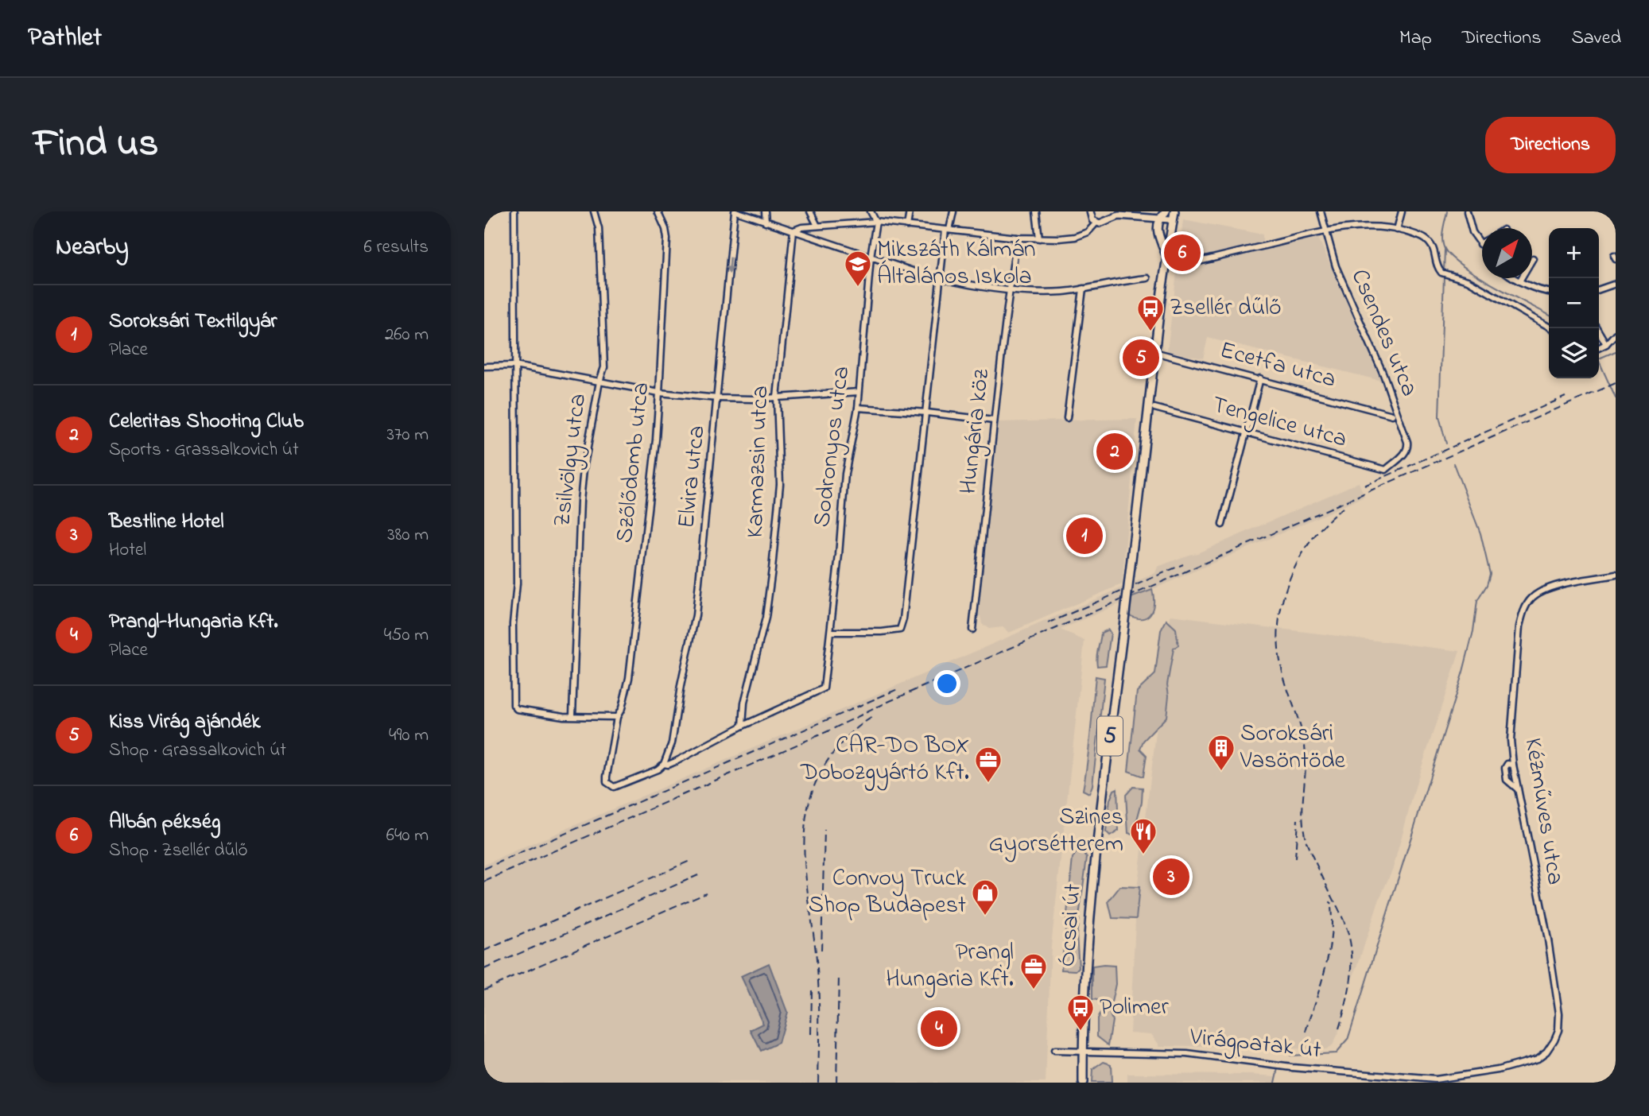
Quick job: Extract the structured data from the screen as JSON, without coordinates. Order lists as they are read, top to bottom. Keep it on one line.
{"streets":{"main road":["5","Ócsai út"],"street":["Csendes utca","Ecetfa utca","Tengelice utca","Hungária köz","Sodronyos utca","Zsilvölgy utca","Karmazsin utca","Szőlődomb utca","Elvira utca","Kézműves utca","Virágpatak út"]},"crossings":[["Csendes utca","Tengelice utca"],["Ecetfa utca","5"],["Ecetfa utca","Ócsai út"],["Sodronyos utca","Karmazsin utca"],["Szőlődomb utca","Elvira utca"],["5","Ócsai út"],["Kézműves utca","Virágpatak út"],["Ócsai út","Virágpatak út"]],"places":{"school or university":["Mikszáth Kálmán Általános Iskola"],"bus stop":["Zsellér dűlő","Polimer"],"building":["Soroksári Vasöntöde"],"office":["CAR-DO BOX Dobozgyártó Kft.","Prangl Hungaria Kft."],"restaurant":["Szines Gyorsétterem"],"shop":["Convoy Truck Shop Budapest"]},"north":"top right","page":{"header":"Pathlet","nav":["Map","Directions","Saved"],"title":"Find us","buttons":"Directions","heading":["Nearby","6 results"],"map_buttons":["+","−"],"pins":["6","5","2","1","3","4"],"list":[{"mark":"1","name":"Soroksári Textilgyár","note":"Place","value":"260 m"},{"mark":"2","name":"Celeritas Shooting Club","note":"Sports · Grassalkovich út","value":"370 m"},{"mark":"3","name":"Bestline Hotel","note":"Hotel","value":"380 m"},{"mark":"4","name":"Prangl-Hungaria Kft.","note":"Place","value":"450 m"},{"mark":"5","name":"Kiss Virág ajándék","note":"Shop · Grassalkovich út","value":"490 m"},{"mark":"6","name":"Albán pékség","note":"Shop · Zsellér dűlő","value":"640 m"}]}}
